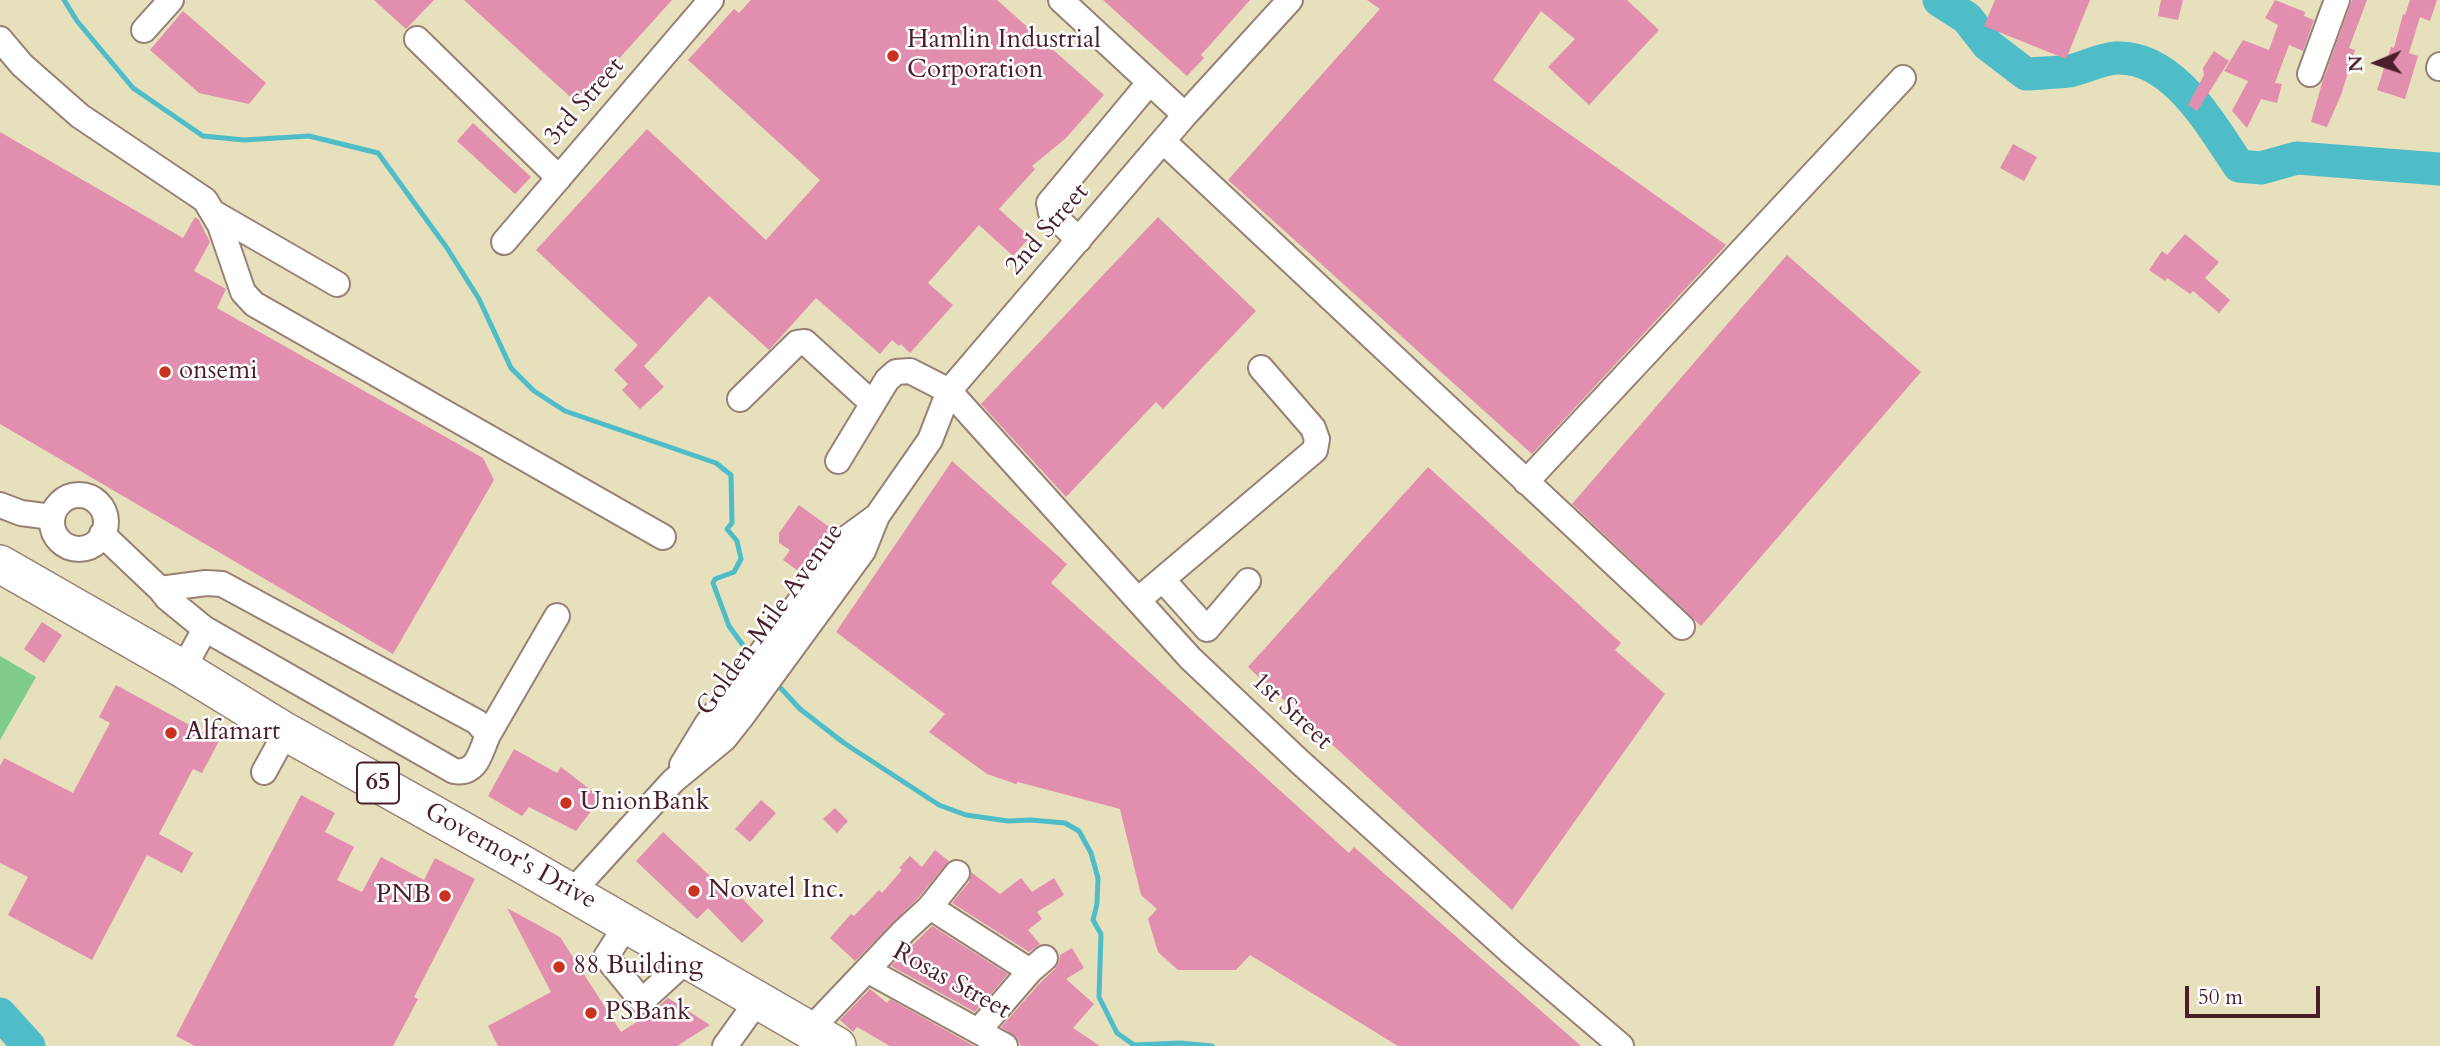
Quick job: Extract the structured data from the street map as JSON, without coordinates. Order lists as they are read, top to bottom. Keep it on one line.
{"streets":{"highway":["65","Governor's Drive"],"street":["3rd Street","2nd Street","Golden Mile Avenue","1st Street","Rosas Street"]},"crossings":[["2nd Street","Golden Mile Avenue"],["2nd Street","1st Street"],["Golden Mile Avenue","Governor's Drive"]],"places":["Hamlin Industrial Corporation","onsemi","Alfamart","UnionBank","Novatel Inc.","PNB","88 Building","PSBank"],"scale_bar":"50 m","north":"left"}
